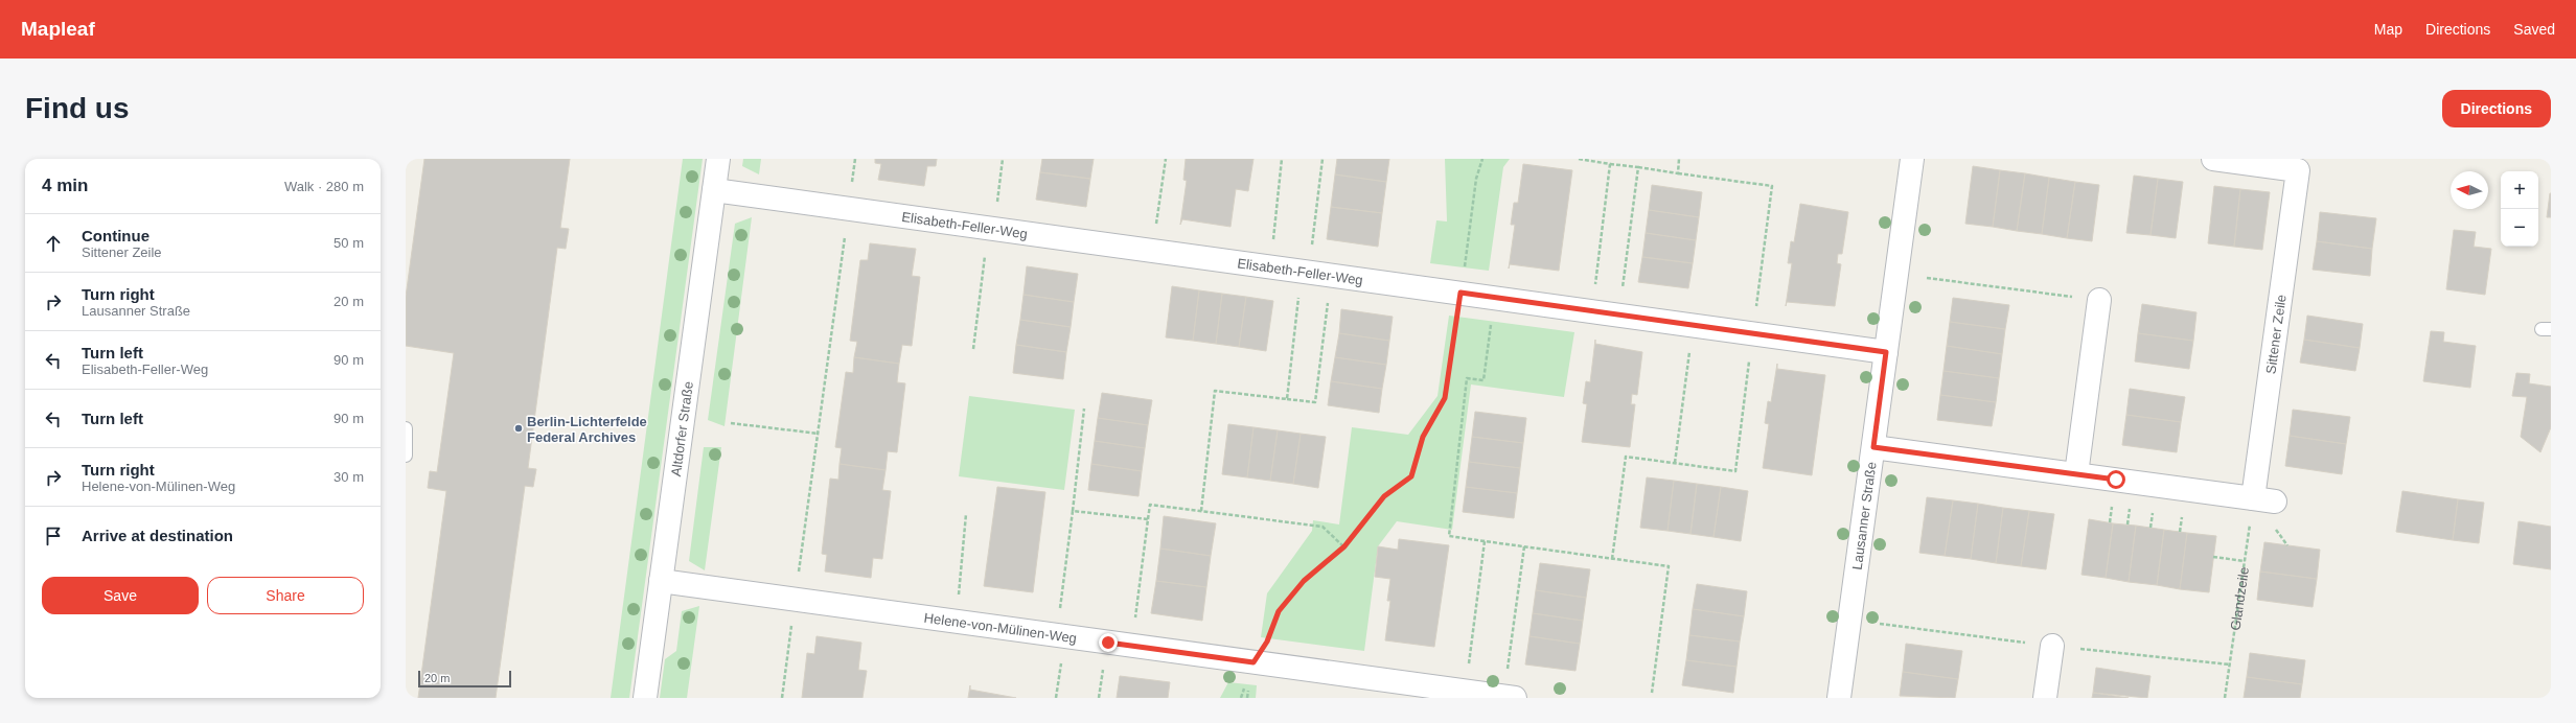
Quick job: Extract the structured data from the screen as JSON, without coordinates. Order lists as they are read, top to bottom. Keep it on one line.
{"streets":{"street":["Elisabeth-Feller-Weg","Sittener Zeile","Altdorfer Straße","Lausanner Straße","Helene-von-Mülinen-Weg"],"path":["Glandzeile"]},"crossings":[["Elisabeth-Feller-Weg","Altdorfer Straße"],["Elisabeth-Feller-Weg","Lausanner Straße"],["Sittener Zeile","Glandzeile"],["Altdorfer Straße","Helene-von-Mülinen-Weg"]],"places":["Berlin-Lichterfelde Federal Archives"],"scale_bar":"20 m","north":"left","page":{"header":"Mapleaf","nav":["Map","Directions","Saved"],"buttons":["Directions",["Save","Share"]],"title":"Find us","heading":["4 min","Walk · 280 m"],"map_buttons":["+","−"],"list":[["Continue","Sittener Zeile","50 m"],["Turn right","Lausanner Straße","20 m"],["Turn left","Elisabeth-Feller-Weg","90 m"],["Turn left","90 m"],["Turn right","Helene-von-Mülinen-Weg","30 m"],"Arrive at destination"],"scale":"20 m"}}
